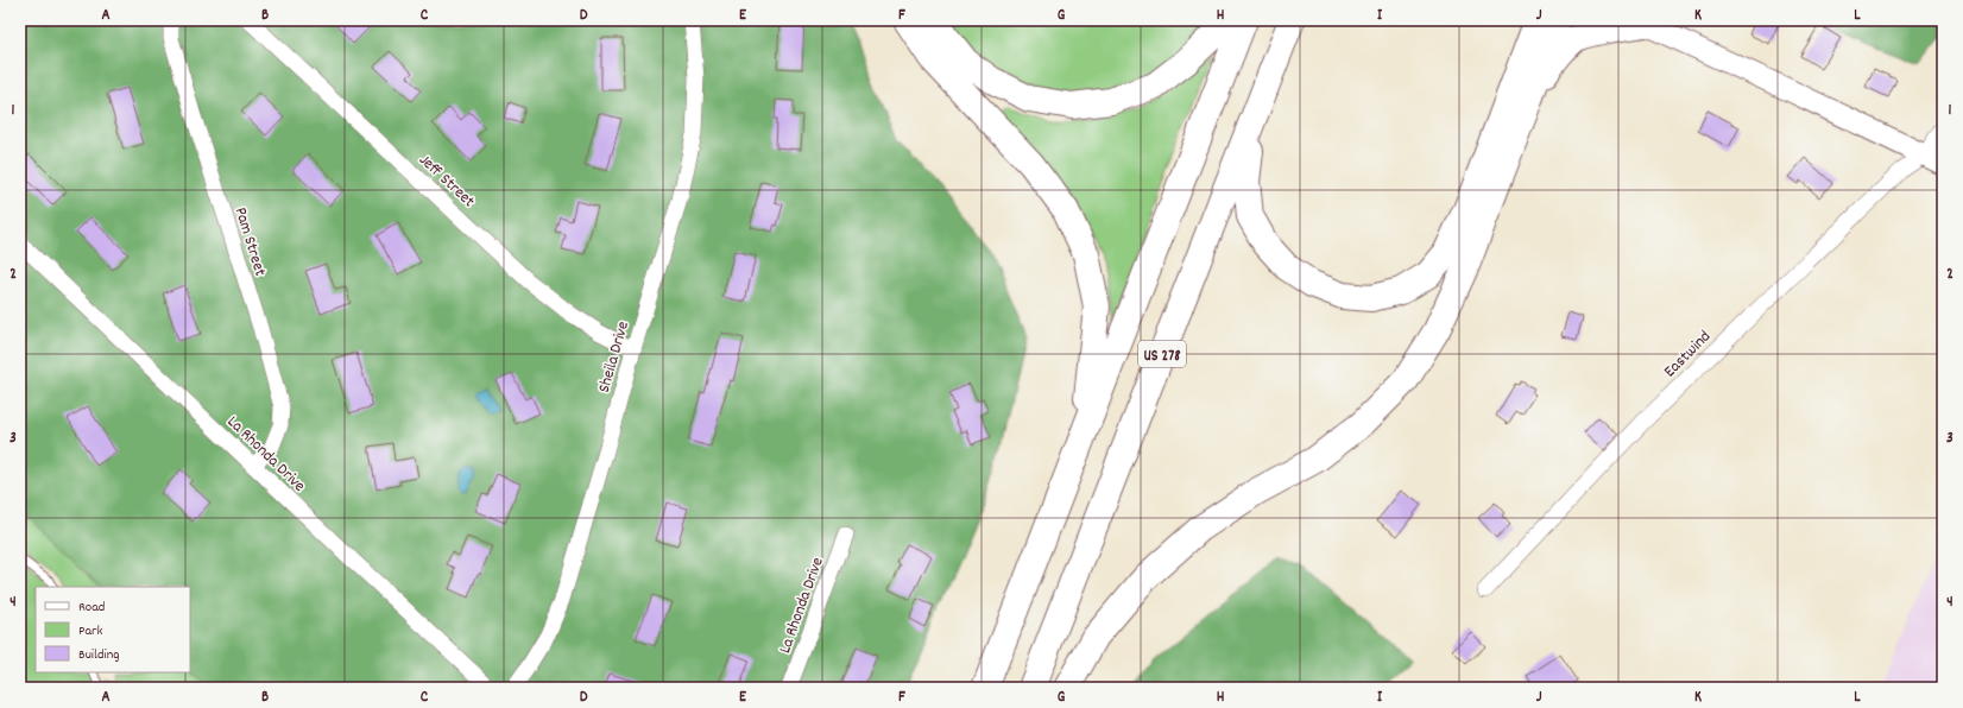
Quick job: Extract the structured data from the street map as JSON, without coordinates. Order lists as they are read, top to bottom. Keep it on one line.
{"streets":{"highway":["US 278"],"street":["Jeff Street","Pam Street","Eastwind","Sheila Drive","La Rhonda Drive"]},"crossings":[["Jeff Street","Sheila Drive"],["Pam Street","La Rhonda Drive"]],"legend":["Road","Park","Building"],"grid":{"columns":["A","B","C","D","E","F","G","H","I","J","K","L"],"rows":["1","2","3","4"]}}
